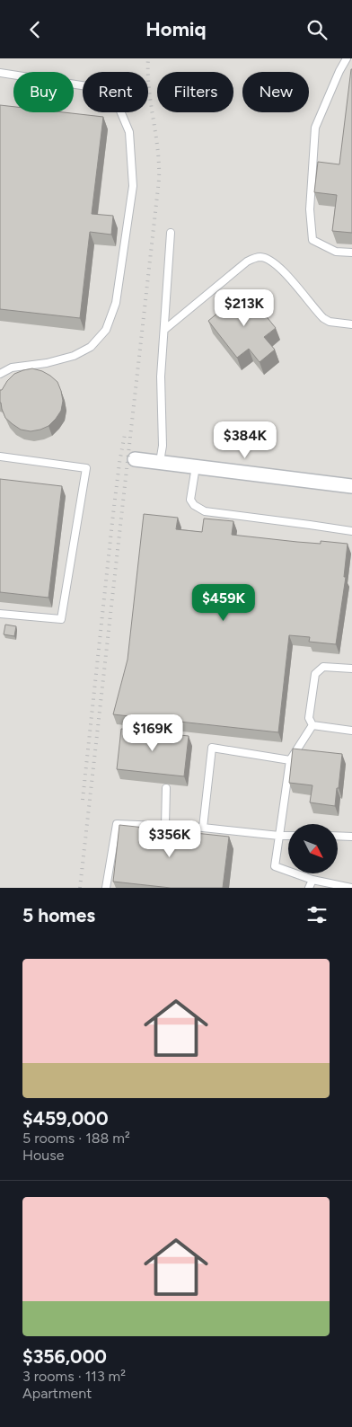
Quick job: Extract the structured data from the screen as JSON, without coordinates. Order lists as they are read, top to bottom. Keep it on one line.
{"north":"bottom right","page":{"header":"Homiq","chip":["Buy","Rent","Filters","New"],"price":["$213K","$384K","$459K","$169K","$356K"],"heading":"5 homes","list":[{"name":"$459,000","note":"5 rooms · 188 m² · House"},{"name":"$356,000","note":"3 rooms · 113 m² · Apartment"}]}}
